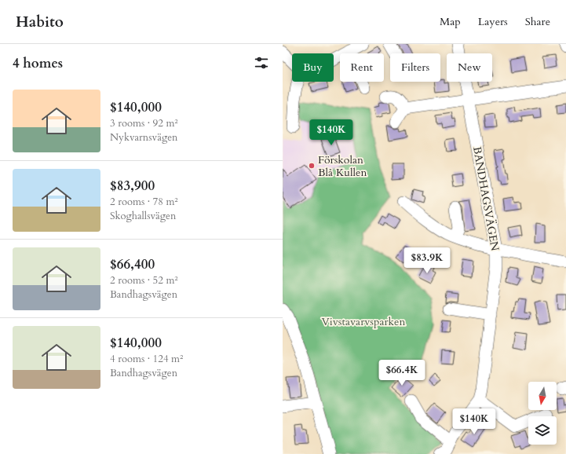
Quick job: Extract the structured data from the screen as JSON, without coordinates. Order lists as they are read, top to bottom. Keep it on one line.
{"streets":{"street":["BANDHAGSVÄGEN"]},"parks":["Vivstavarvsparken"],"places":["Förskolan Blå Kullen"],"north":"bottom","page":{"header":"Habito","nav":["Map","Layers","Share"],"heading":"4 homes","chip":["Buy","Rent","Filters","New"],"list":[{"name":"$140,000","note":"3 rooms · 92 m² · Nykvarnsvägen"},{"name":"$83,900","note":"2 rooms · 78 m² · Skoghallsvägen"},{"name":"$66,400","note":"2 rooms · 52 m² · Bandhagsvägen"},{"name":"$140,000","note":"4 rooms · 124 m² · Bandhagsvägen"}],"price":["$140K","$83.9K","$66.4K","$140K"]}}
